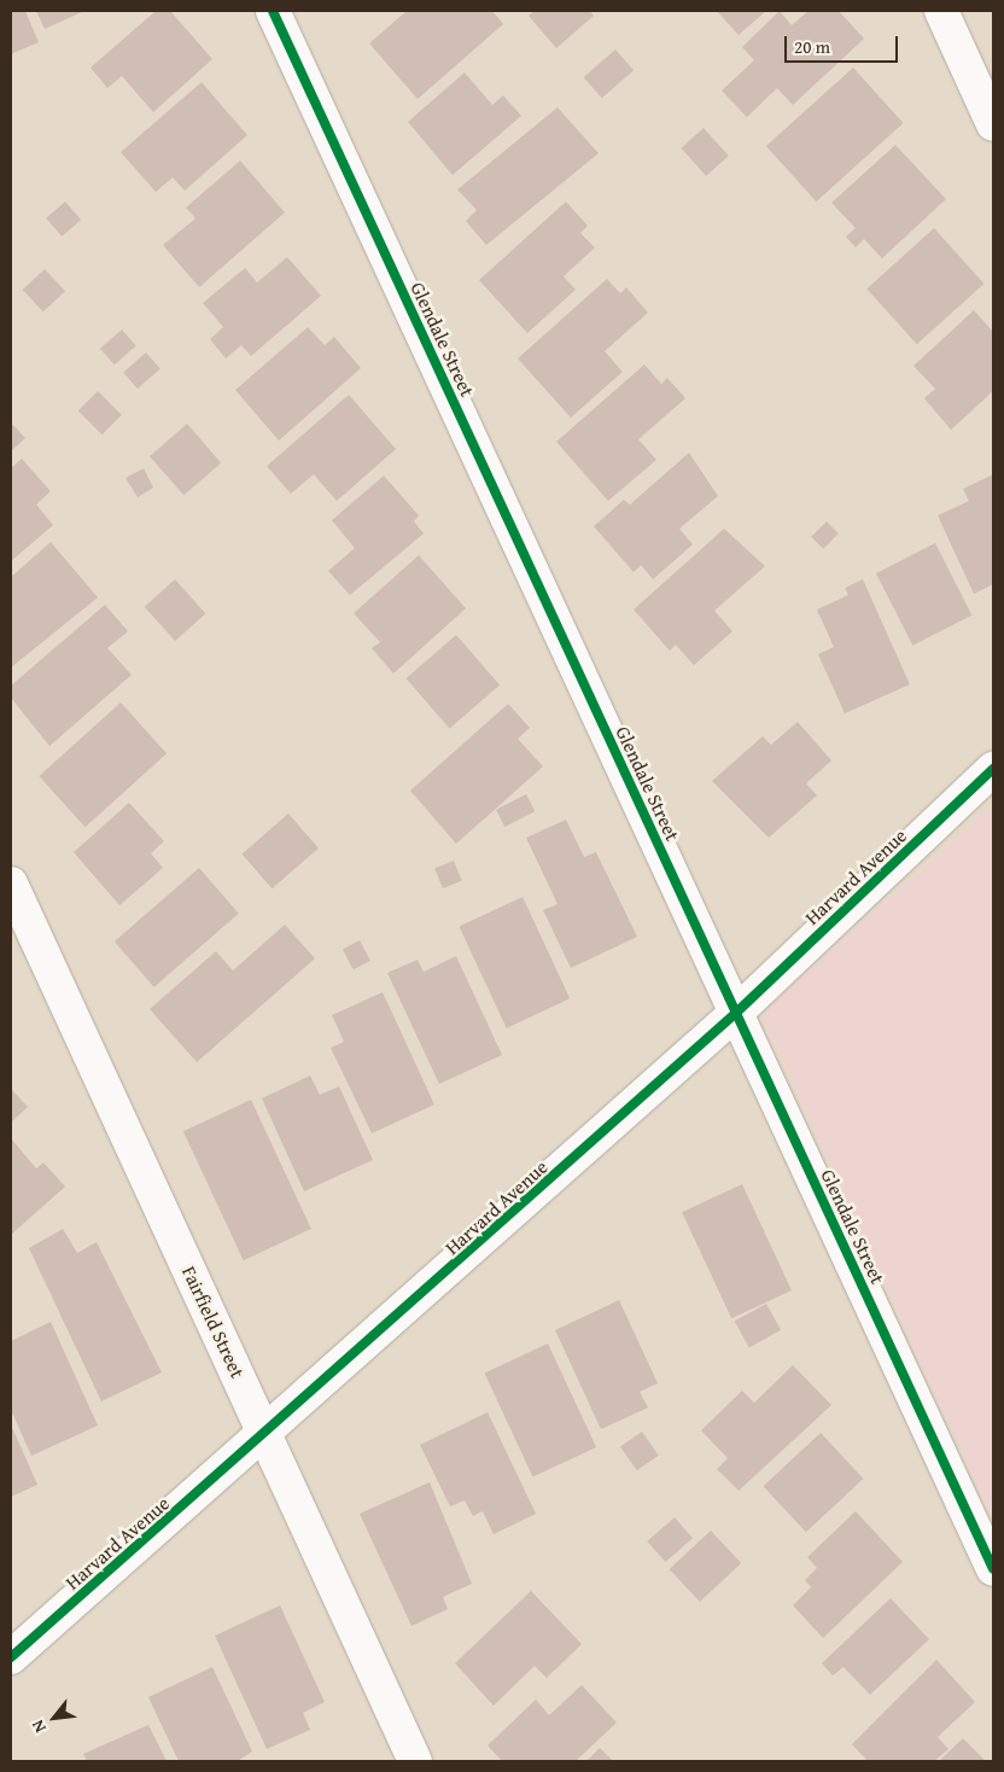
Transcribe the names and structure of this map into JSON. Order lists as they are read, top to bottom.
{
  "streets": {
    "street": ["Glendale Street", "Harvard Avenue", "Fairfield Street"]
  },
  "crossings": [
    ["Glendale Street", "Harvard Avenue"],
    ["Harvard Avenue", "Fairfield Street"]
  ],
  "scale_bar": "20 m",
  "north": "bottom left"
}
